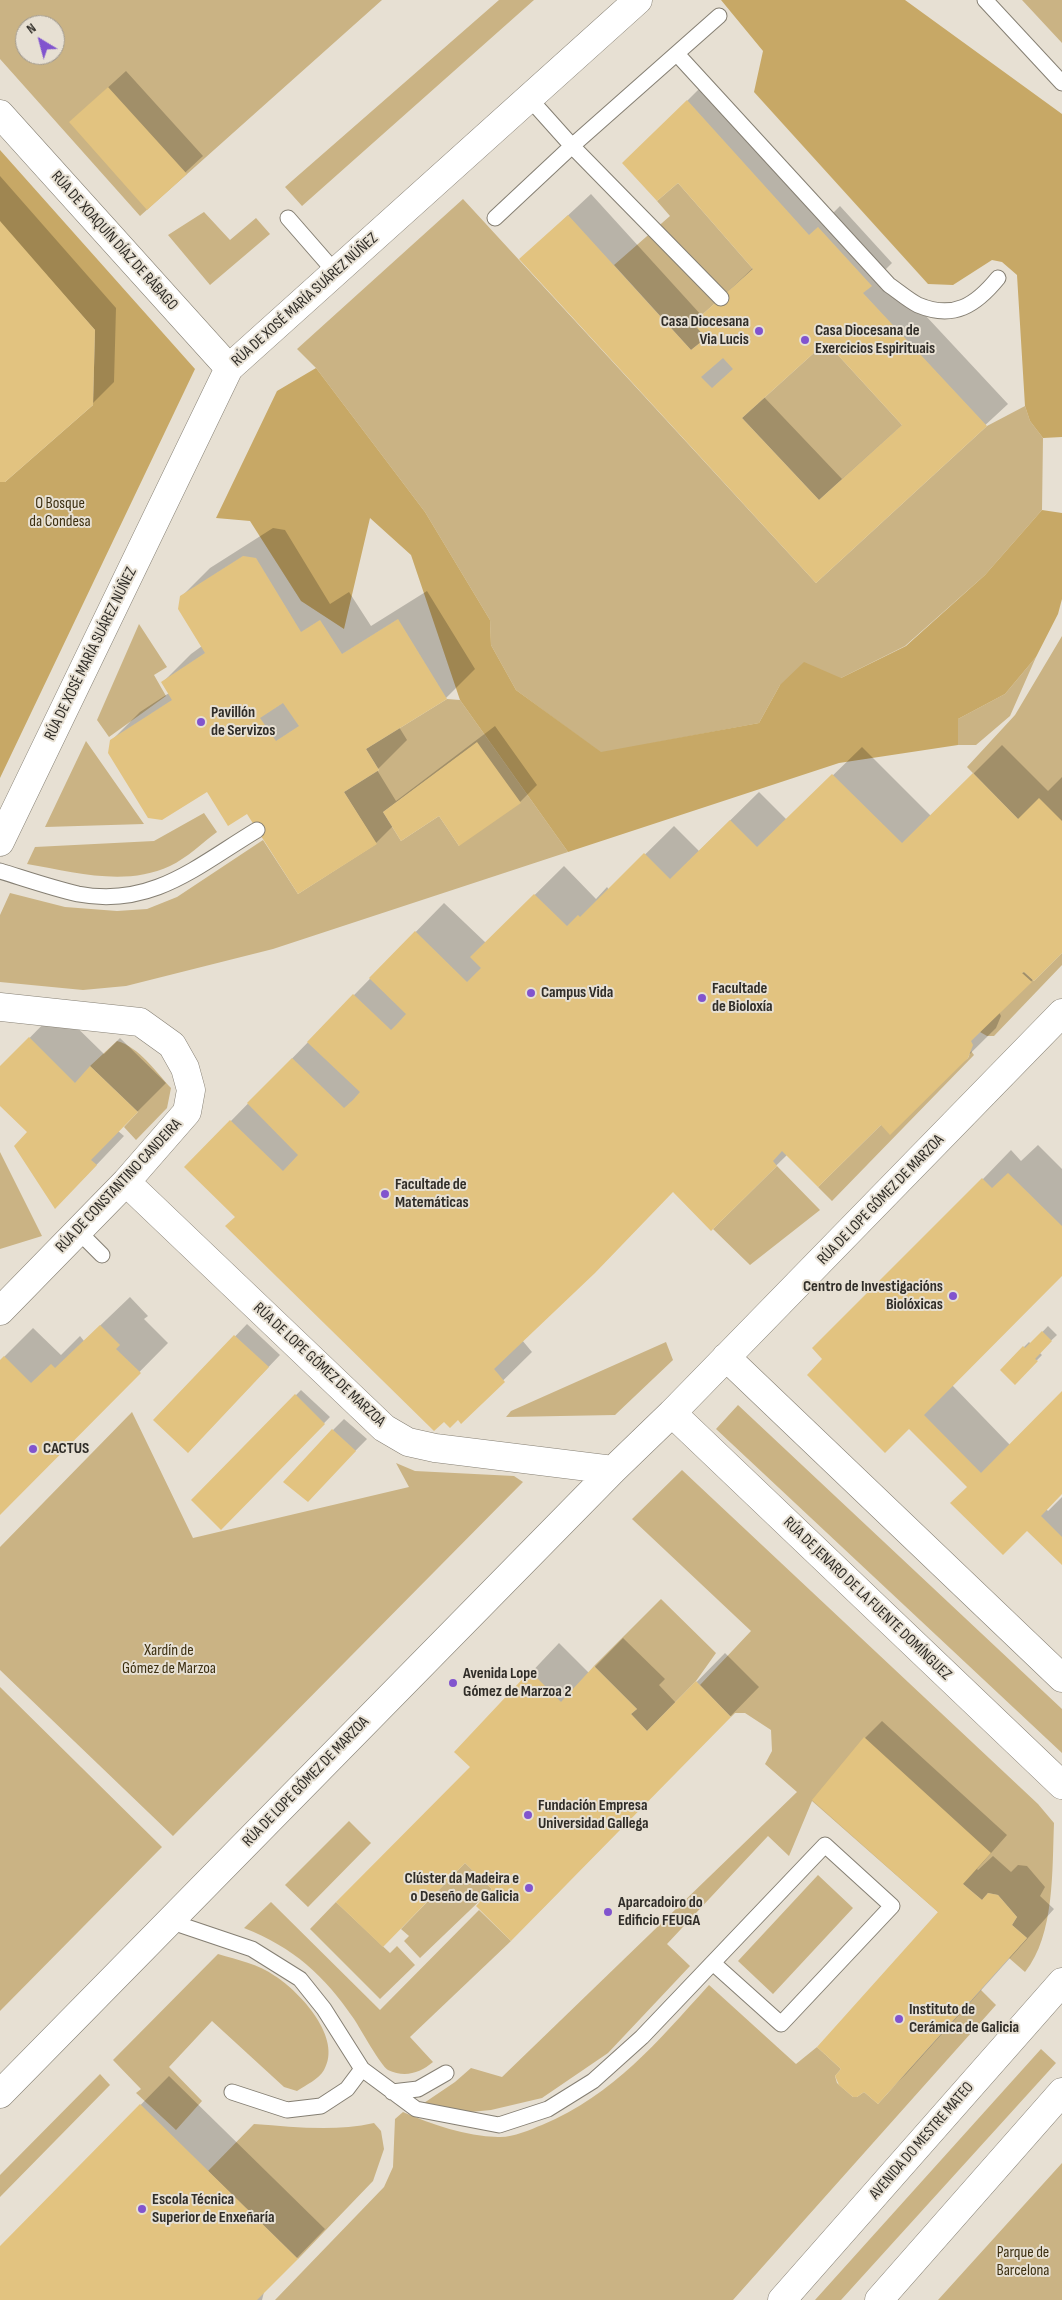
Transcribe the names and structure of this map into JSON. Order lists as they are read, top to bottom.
{
  "streets": {
    "street": [
      "RÚA DE XOAQUÍN DÍAZ DE RÁBAGO",
      "RÚA DE XOSÉ MARÍA SUÁREZ NÚÑEZ",
      "RÚA DE CONSTANTINO CANDEIRA",
      "RÚA DE LOPE GÓMEZ DE MARZOA",
      "RÚA DE JENARO DE LA FUENTE DOMÍNGUEZ",
      "AVENIDA DO MESTRE MATEO"
    ]
  },
  "crossings": [
    ["RÚA DE XOAQUÍN DÍAZ DE RÁBAGO", "RÚA DE XOSÉ MARÍA SUÁREZ NÚÑEZ"],
    ["RÚA DE CONSTANTINO CANDEIRA", "RÚA DE LOPE GÓMEZ DE MARZOA"],
    ["RÚA DE LOPE GÓMEZ DE MARZOA", "RÚA DE JENARO DE LA FUENTE DOMÍNGUEZ"]
  ],
  "parks": ["O Bosque da Condesa", "Xardín de Gómez de Marzoa", "Parque de Barcelona"],
  "places": [
    "Casa Diocesana Via Lucis",
    "Casa Diocesana de Exercicios Espirituais",
    "Pavillón de Servizos",
    "Campus Vida",
    "Facultade de Bioloxía",
    "Facultade de Matemáticas",
    "Centro de Investigacións Biolóxicas",
    "CACTUS",
    "Avenida Lope Gómez de Marzoa 2",
    "Fundación Empresa Universidad Gallega",
    "Clúster da Madeira e o Deseño de Galicia",
    "Aparcadoiro do Edificio FEUGA",
    "Instituto de Cerámica de Galicia",
    "Escola Técnica Superior de Enxeñaría"
  ],
  "north": "top left"
}
